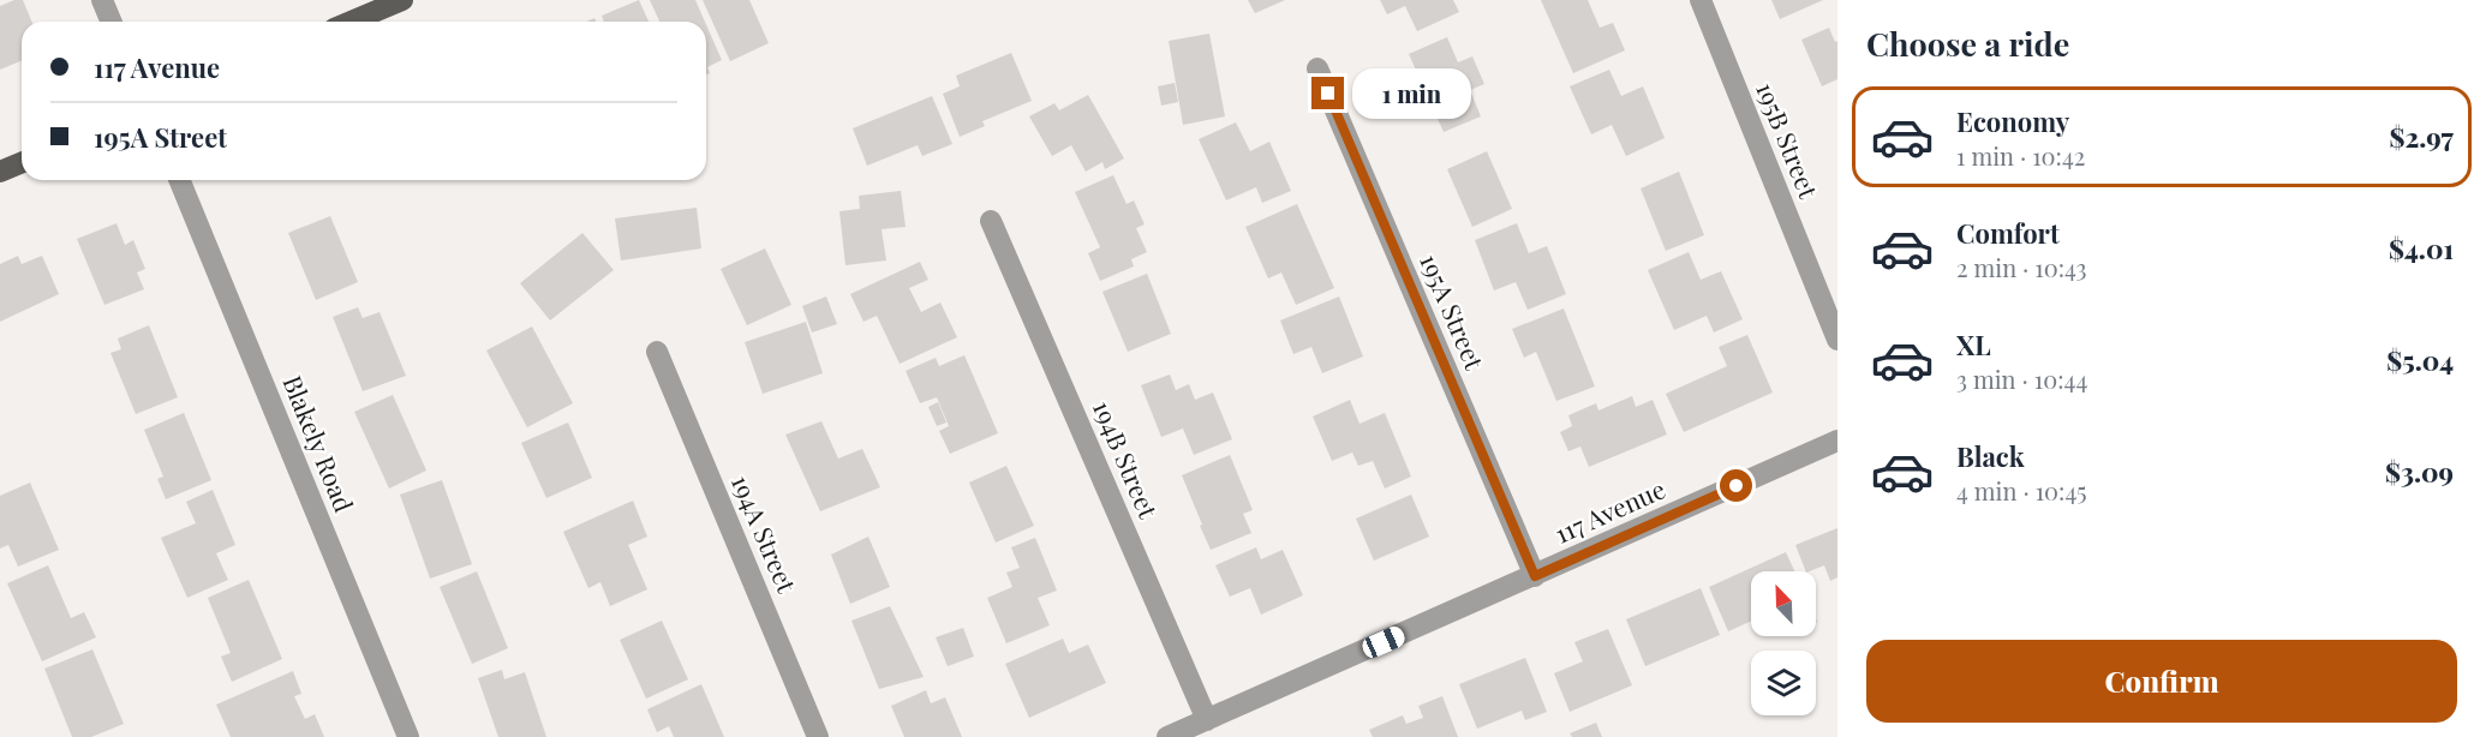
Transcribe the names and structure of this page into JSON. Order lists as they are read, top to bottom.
{
  "streets": {
    "street": [
      "195B Street",
      "195A Street",
      "Blakely Road",
      "194B Street",
      "117 Avenue",
      "194A Street"
    ]
  },
  "crossings": [
    ["195A Street", "117 Avenue"],
    ["194B Street", "117 Avenue"]
  ],
  "north": "top left",
  "page": {
    "heading": "Choose a ride",
    "banner": ["117 Avenue", "195A Street"],
    "bubble": "1 min",
    "list": [
      {
        "name": "Economy",
        "note": "1 min · 10:42",
        "value": "$2.97"
      },
      {
        "name": "Comfort",
        "note": "2 min · 10:43",
        "value": "$4.01"
      },
      {
        "name": "XL",
        "note": "3 min · 10:44",
        "value": "$5.04"
      },
      {
        "name": "Black",
        "note": "4 min · 10:45",
        "value": "$3.09"
      }
    ],
    "buttons": "Confirm"
  }
}
